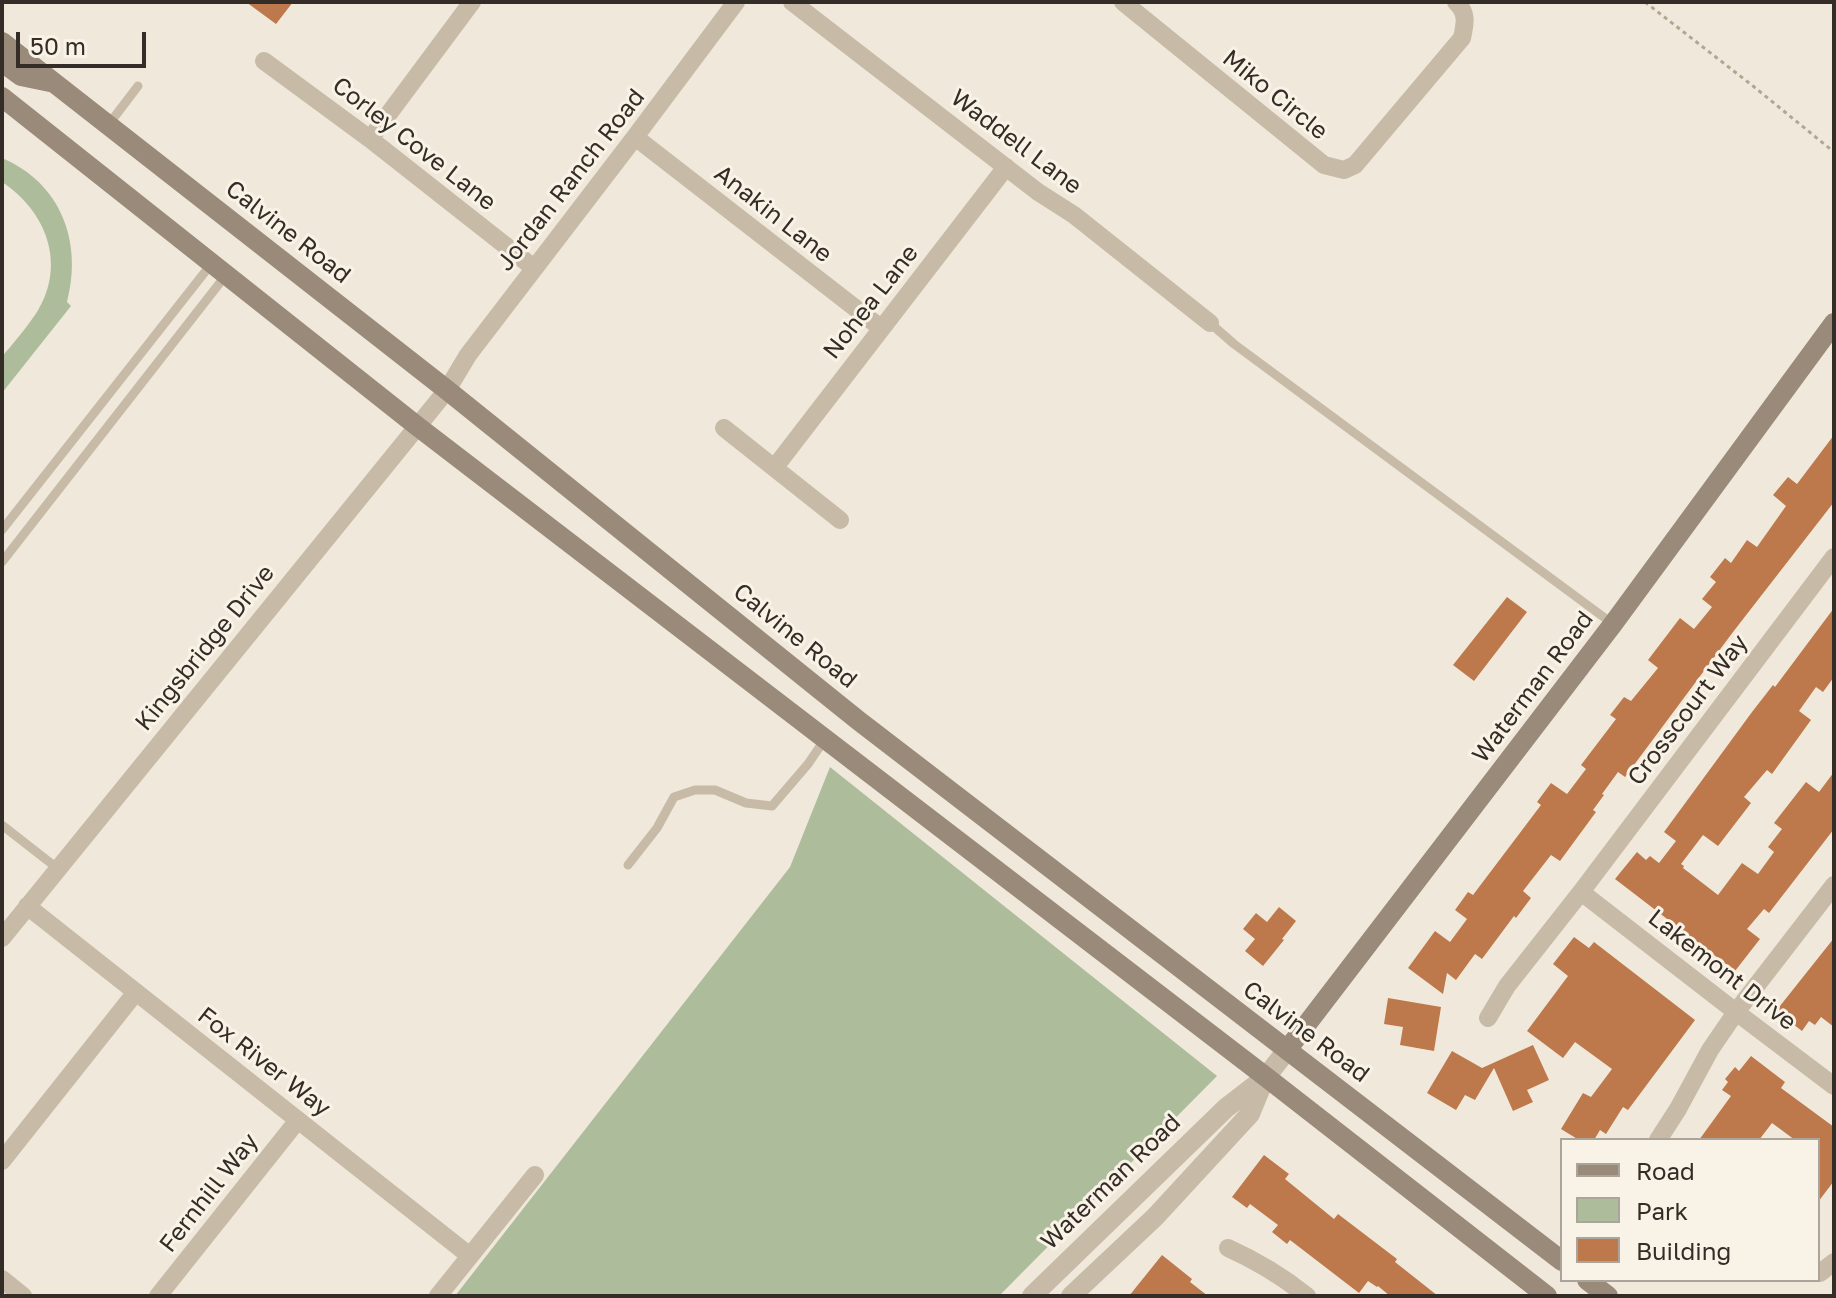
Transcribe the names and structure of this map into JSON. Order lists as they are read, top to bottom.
{
  "streets": {
    "main road": ["Calvine Road", "Waterman Road"],
    "street": [
      "Miko Circle",
      "Waddell Lane",
      "Corley Cove Lane",
      "Jordan Ranch Road",
      "Anakin Lane",
      "Nohea Lane",
      "Kingsbridge Drive",
      "Crosscourt Way",
      "Lakemont Drive",
      "Fox River Way",
      "Fernhill Way"
    ]
  },
  "crossings": [
    ["Waddell Lane", "Nohea Lane"],
    ["Corley Cove Lane", "Jordan Ranch Road"],
    ["Jordan Ranch Road", "Anakin Lane"],
    ["Jordan Ranch Road", "Calvine Road"],
    ["Jordan Ranch Road", "Kingsbridge Drive"],
    ["Anakin Lane", "Nohea Lane"],
    ["Calvine Road", "Kingsbridge Drive"],
    ["Calvine Road", "Waterman Road"],
    ["Kingsbridge Drive", "Fox River Way"],
    ["Crosscourt Way", "Lakemont Drive"],
    ["Fox River Way", "Fernhill Way"]
  ],
  "legend": ["Road", "Park", "Building"],
  "scale_bar": "50 m"
}
